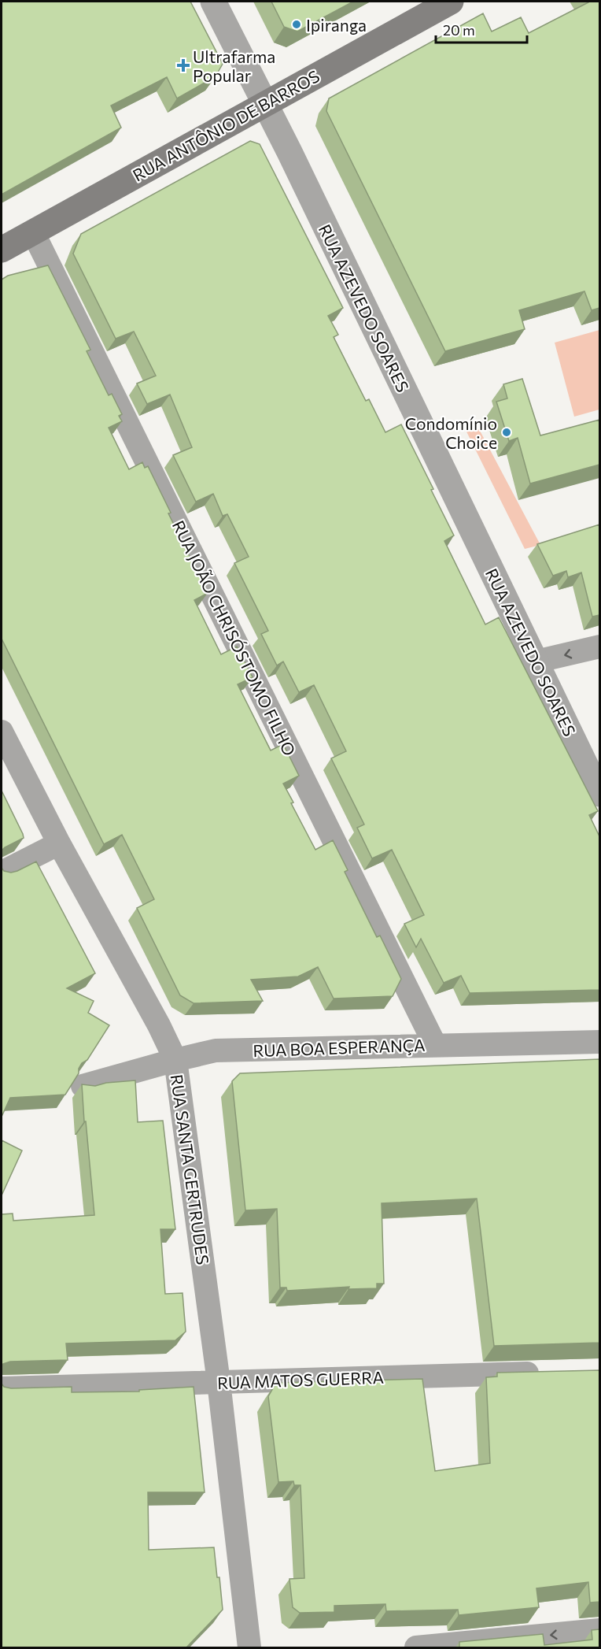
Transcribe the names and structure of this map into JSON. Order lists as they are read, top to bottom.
{
  "streets": {
    "main road": ["RUA ANTÔNIO DE BARROS"],
    "street": [
      "RUA AZEVEDO SOARES",
      "RUA JOÃO CHRISÓSTOMO FILHO",
      "RUA BOA ESPERANÇA",
      "RUA SANTA GERTRUDES",
      "RUA MATOS GUERRA"
    ]
  },
  "crossings": [
    ["RUA ANTÔNIO DE BARROS", "RUA AZEVEDO SOARES"],
    ["RUA ANTÔNIO DE BARROS", "RUA JOÃO CHRISÓSTOMO FILHO"],
    ["RUA JOÃO CHRISÓSTOMO FILHO", "RUA BOA ESPERANÇA"],
    ["RUA BOA ESPERANÇA", "RUA SANTA GERTRUDES"],
    ["RUA SANTA GERTRUDES", "RUA MATOS GUERRA"]
  ],
  "places": {
    "other": ["Ipiranga", "Condomínio Choice"],
    "health": ["Ultrafarma Popular"]
  },
  "scale_bar": "20 m"
}
